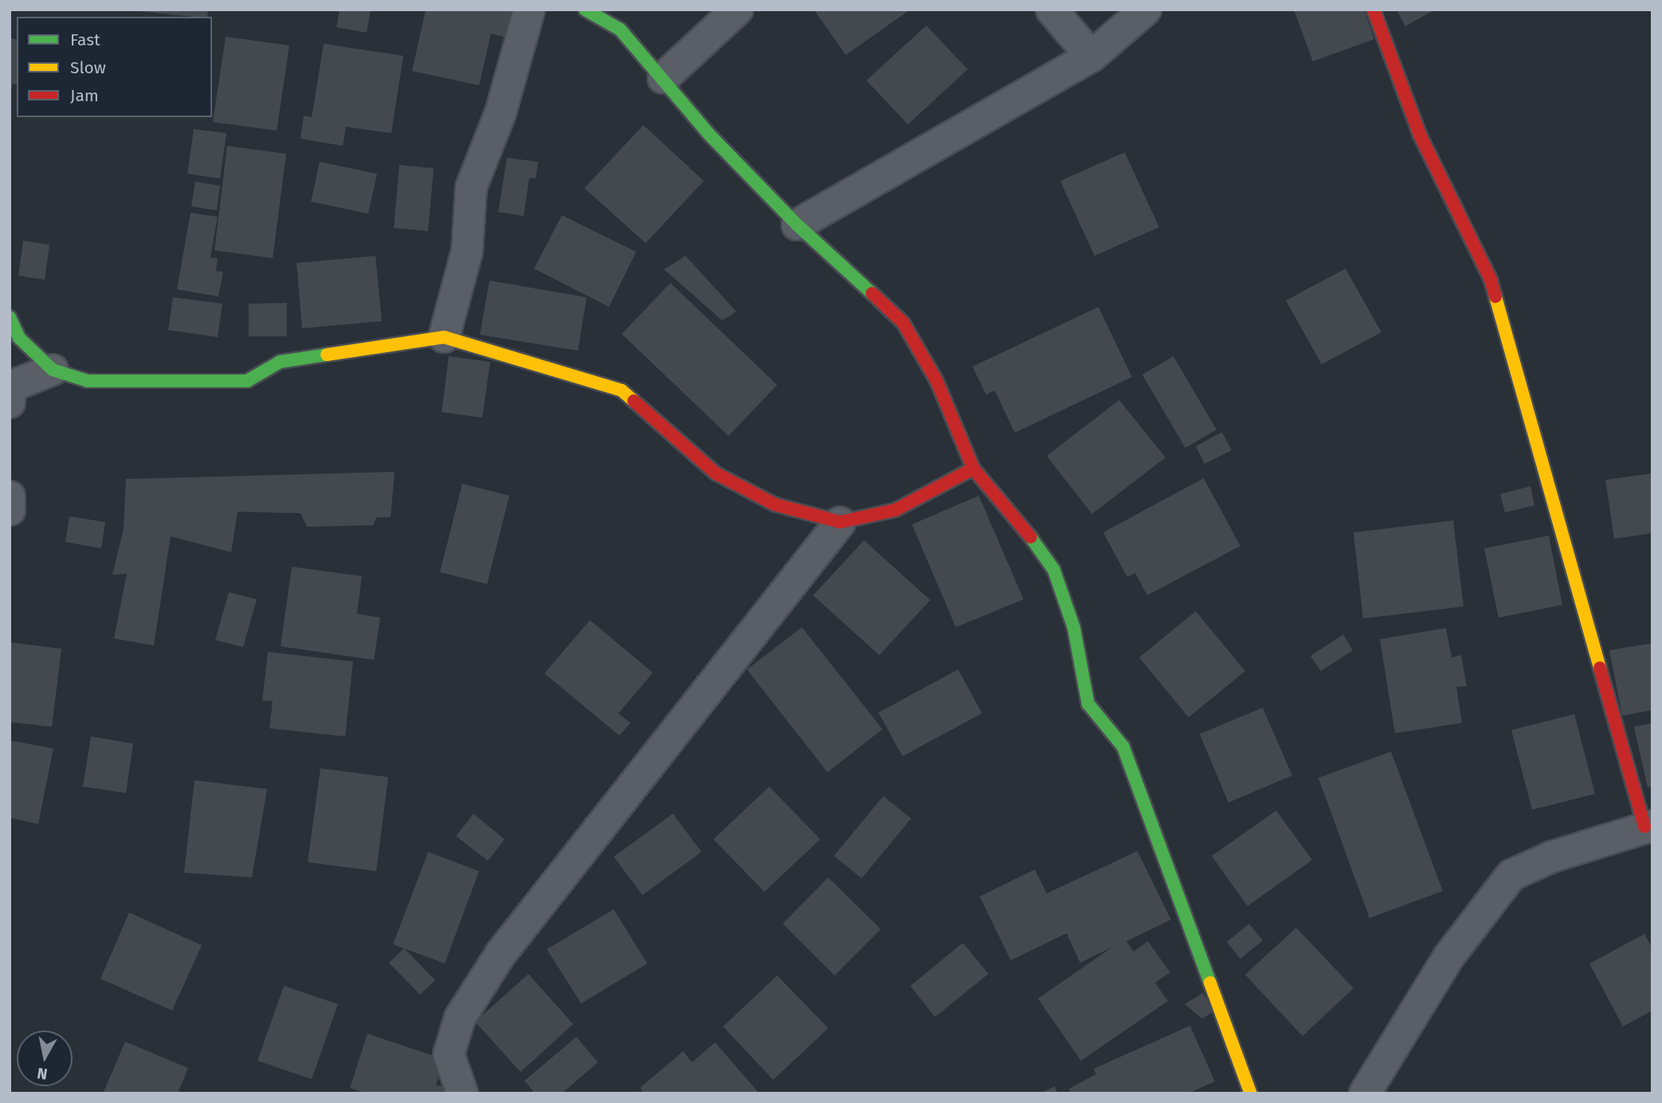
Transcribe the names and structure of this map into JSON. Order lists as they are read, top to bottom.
{
  "legend": ["Fast", "Slow", "Jam"],
  "north": "bottom"
}
